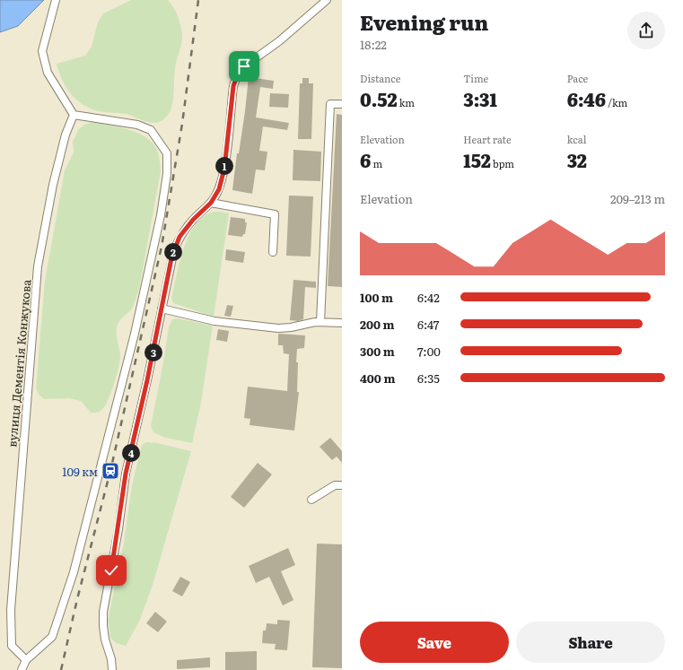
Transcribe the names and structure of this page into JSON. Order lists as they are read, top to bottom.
{
  "streets": {
    "street": ["вулиця Дементія Конжукова"]
  },
  "places": {
    "station": ["109 км"]
  },
  "page": {
    "heading": ["Evening run", "18:22"],
    "stats": [
      ["Distance", "0.52 km"],
      ["Time", "3:31"],
      ["Pace", "6:46 /km"],
      ["Elevation", "6 m"],
      ["Heart rate", "152 bpm"],
      ["kcal", "32"]
    ],
    "pins": [
      "1",
      "2",
      "3",
      "4"
    ],
    "chart": ["Elevation", "209–213 m"],
    "list": [
      {
        "name": "100 m",
        "note": "6:42"
      },
      {
        "name": "200 m",
        "note": "6:47"
      },
      {
        "name": "300 m",
        "note": "7:00"
      },
      {
        "name": "400 m",
        "note": "6:35"
      }
    ],
    "buttons": ["Save", "Share"]
  }
}
